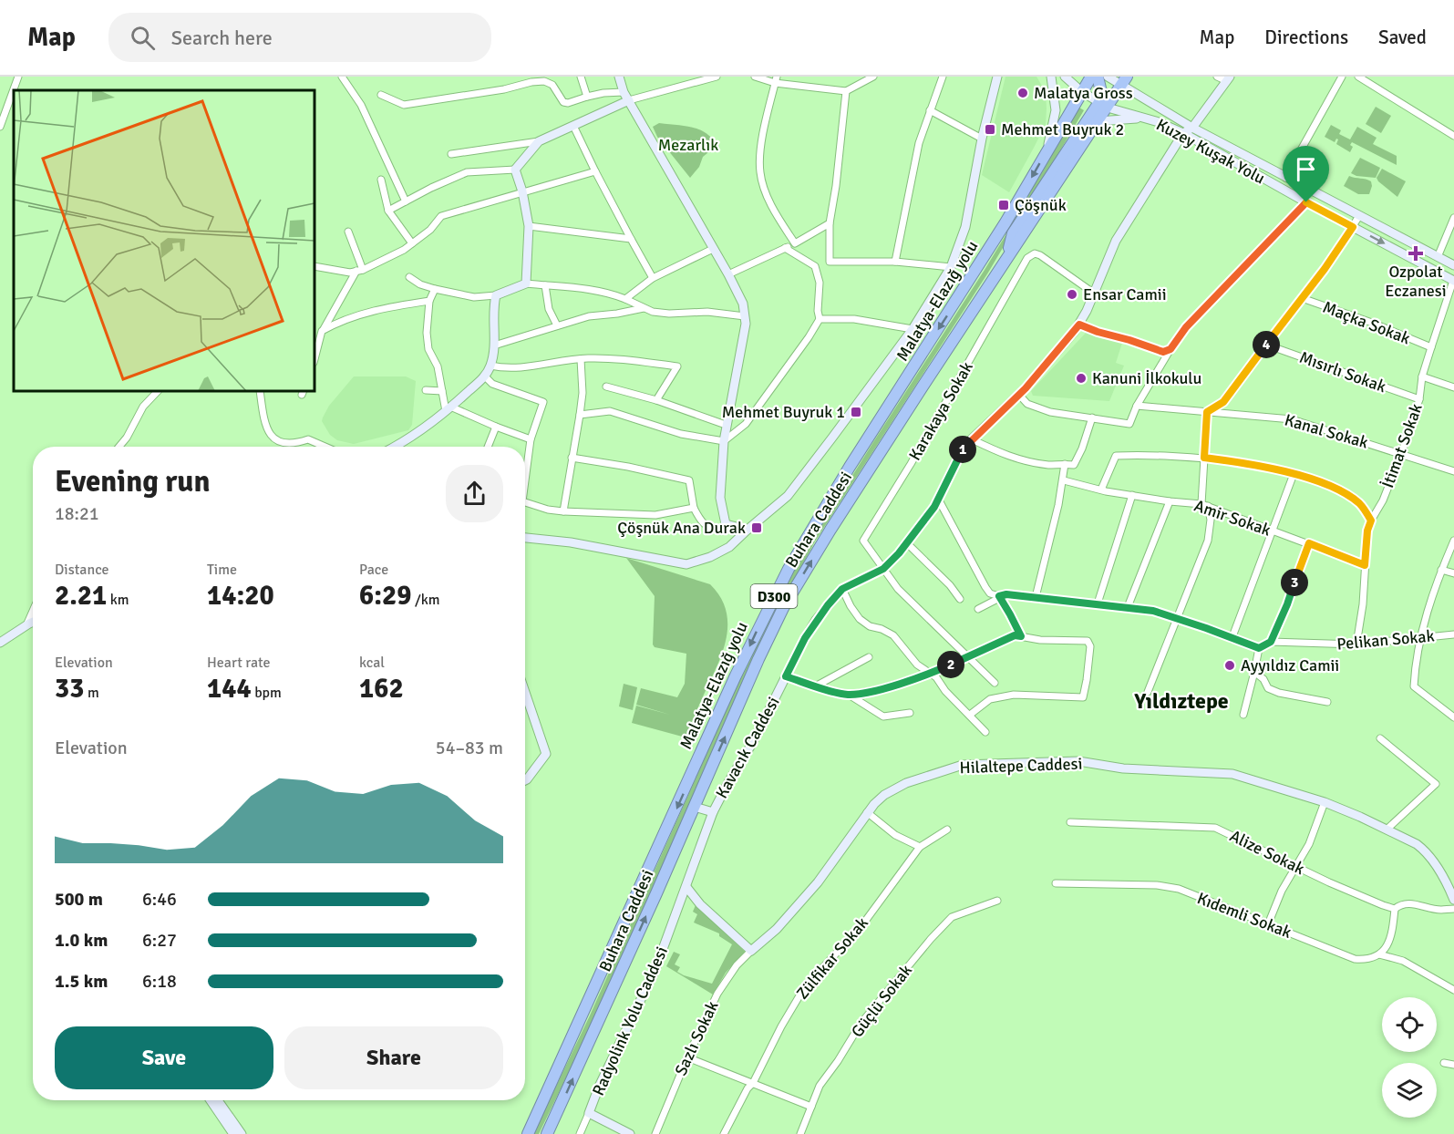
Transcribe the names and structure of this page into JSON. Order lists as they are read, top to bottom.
{
  "streets": {
    "highway": ["Malatya-Elazığ yolu", "Buhara Caddesi", "D300"],
    "street": [
      "Kuzey Kuşak Yolu",
      "Maçka Sokak",
      "Mısırlı Sokak",
      "Karakaya Sokak",
      "Kanal Sokak",
      "İtimat Sokak",
      "Amir Sokak",
      "Pelikan Sokak",
      "Kavacık Caddesi",
      "Hilaltepe Caddesi",
      "Alize Sokak",
      "Kıdemli Sokak",
      "Zülfikar Sokak",
      "Güçlü Sokak",
      "Radyolink Yolu Caddesi",
      "Sazlı Sokak"
    ]
  },
  "crossings": [
    ["Kuzey Kuşak Yolu", "İtimat Sokak"],
    ["Kuzey Kuşak Yolu", "Buhara Caddesi"],
    ["Kuzey Kuşak Yolu", "Kavacık Caddesi"],
    ["Maçka Sokak", "İtimat Sokak"],
    ["Mısırlı Sokak", "İtimat Sokak"],
    ["Karakaya Sokak", "Kavacık Caddesi"],
    ["Kanal Sokak", "İtimat Sokak"],
    ["İtimat Sokak", "Amir Sokak"],
    ["İtimat Sokak", "Pelikan Sokak"],
    ["Kavacık Caddesi", "Radyolink Yolu Caddesi"],
    ["Hilaltepe Caddesi", "Sazlı Sokak"]
  ],
  "one_way": ["Malatya-Elazığ yolu", "Buhara Caddesi"],
  "districts": ["Yıldıztepe"],
  "parks": ["Mezarlık"],
  "places": {
    "other": [
      "Malatya Gross",
      "Ensar Camii",
      "Kanuni İlkokulu",
      "Ayyıldız Camii"
    ],
    "transit": [
      "Mehmet Buyruk 2",
      "Çöşnük",
      "Mehmet Buyruk 1",
      "Çöşnük Ana Durak"
    ],
    "health": ["Ozpolat Eczanesi"]
  },
  "page": {
    "header": "Map",
    "search": "Search here",
    "nav": ["Map", "Directions", "Saved"],
    "pins": [
      "4",
      "1",
      "3",
      "2"
    ],
    "heading": ["Evening run", "18:21"],
    "stats": [
      ["Distance", "2.21 km"],
      ["Time", "14:20"],
      ["Pace", "6:29 /km"],
      ["Elevation", "33 m"],
      ["Heart rate", "144 bpm"],
      ["kcal", "162"]
    ],
    "chart": ["Elevation", "54–83 m"],
    "list": [
      {
        "name": "500 m",
        "note": "6:46"
      },
      {
        "name": "1.0 km",
        "note": "6:27"
      },
      {
        "name": "1.5 km",
        "note": "6:18"
      }
    ],
    "buttons": ["Save", "Share"]
  }
}
